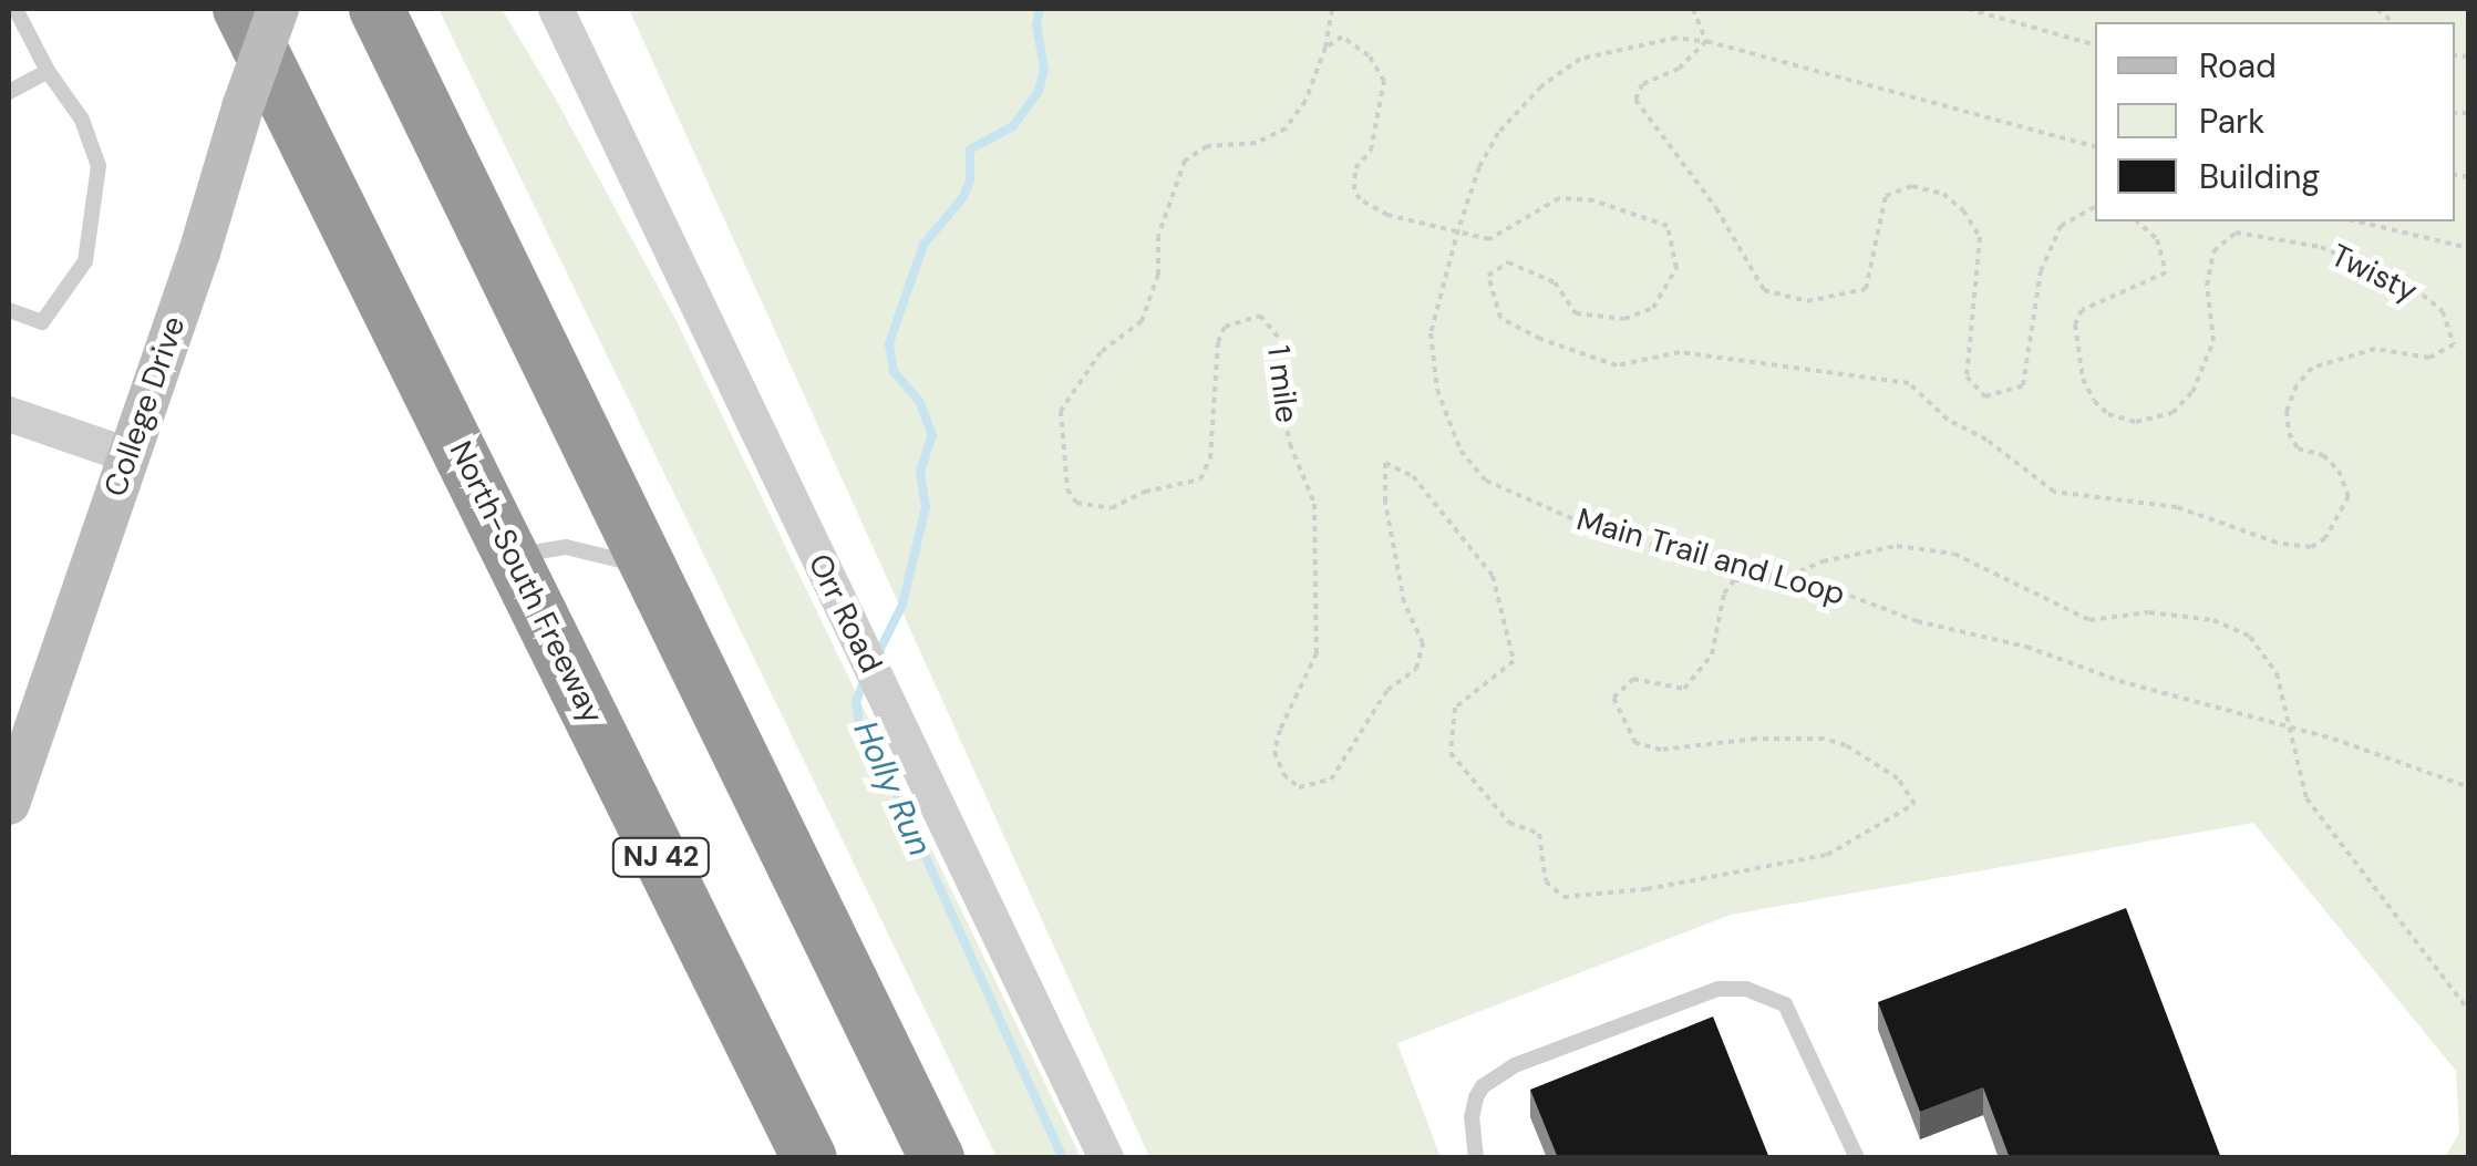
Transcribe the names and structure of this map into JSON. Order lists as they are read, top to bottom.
{
  "streets": {
    "highway": ["North-South Freeway", "NJ 42"],
    "main road": ["College Drive"],
    "street": ["Orr Road"],
    "path": ["Twisty", "1 mile", "Main Trail and Loop"]
  },
  "crossings": [
    ["Twisty", "Main Trail and Loop"],
    ["1 mile", "Main Trail and Loop"]
  ],
  "water": ["Holly Run"],
  "legend": ["Road", "Park", "Building"]
}
